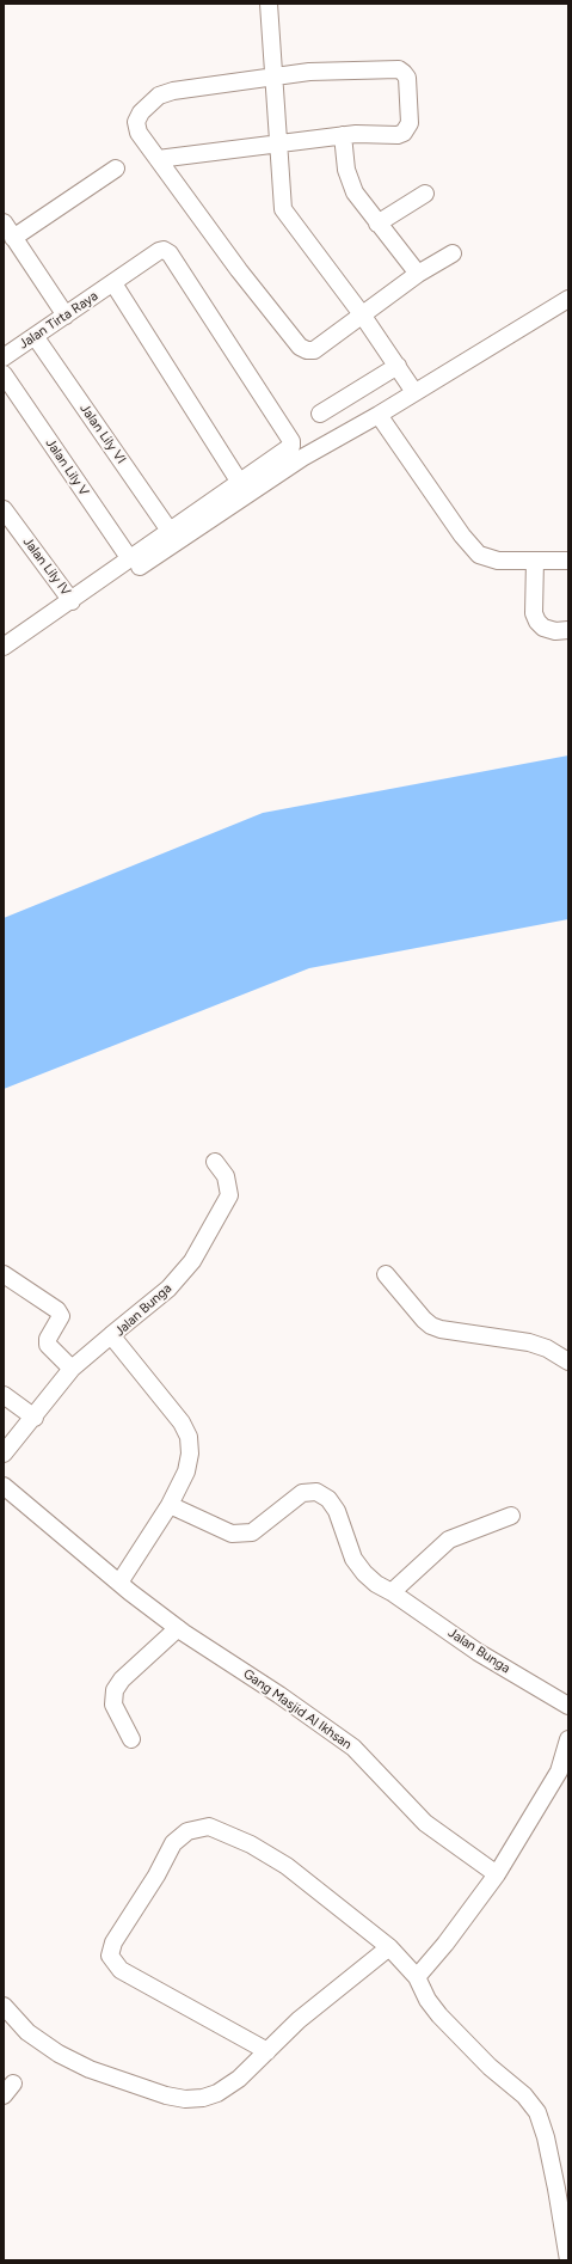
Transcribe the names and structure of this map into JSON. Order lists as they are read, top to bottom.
{
  "streets": {
    "street": [
      "Jalan Tirta Raya",
      "Jalan Lily VI",
      "Jalan Lily V",
      "Jalan Lily IV",
      "Jalan Bunga",
      "Gang Masjid Al Ikhsan"
    ]
  },
  "crossings": [
    ["Jalan Tirta Raya", "Jalan Lily VI"],
    ["Jalan Bunga", "Gang Masjid Al Ikhsan"]
  ]
}
